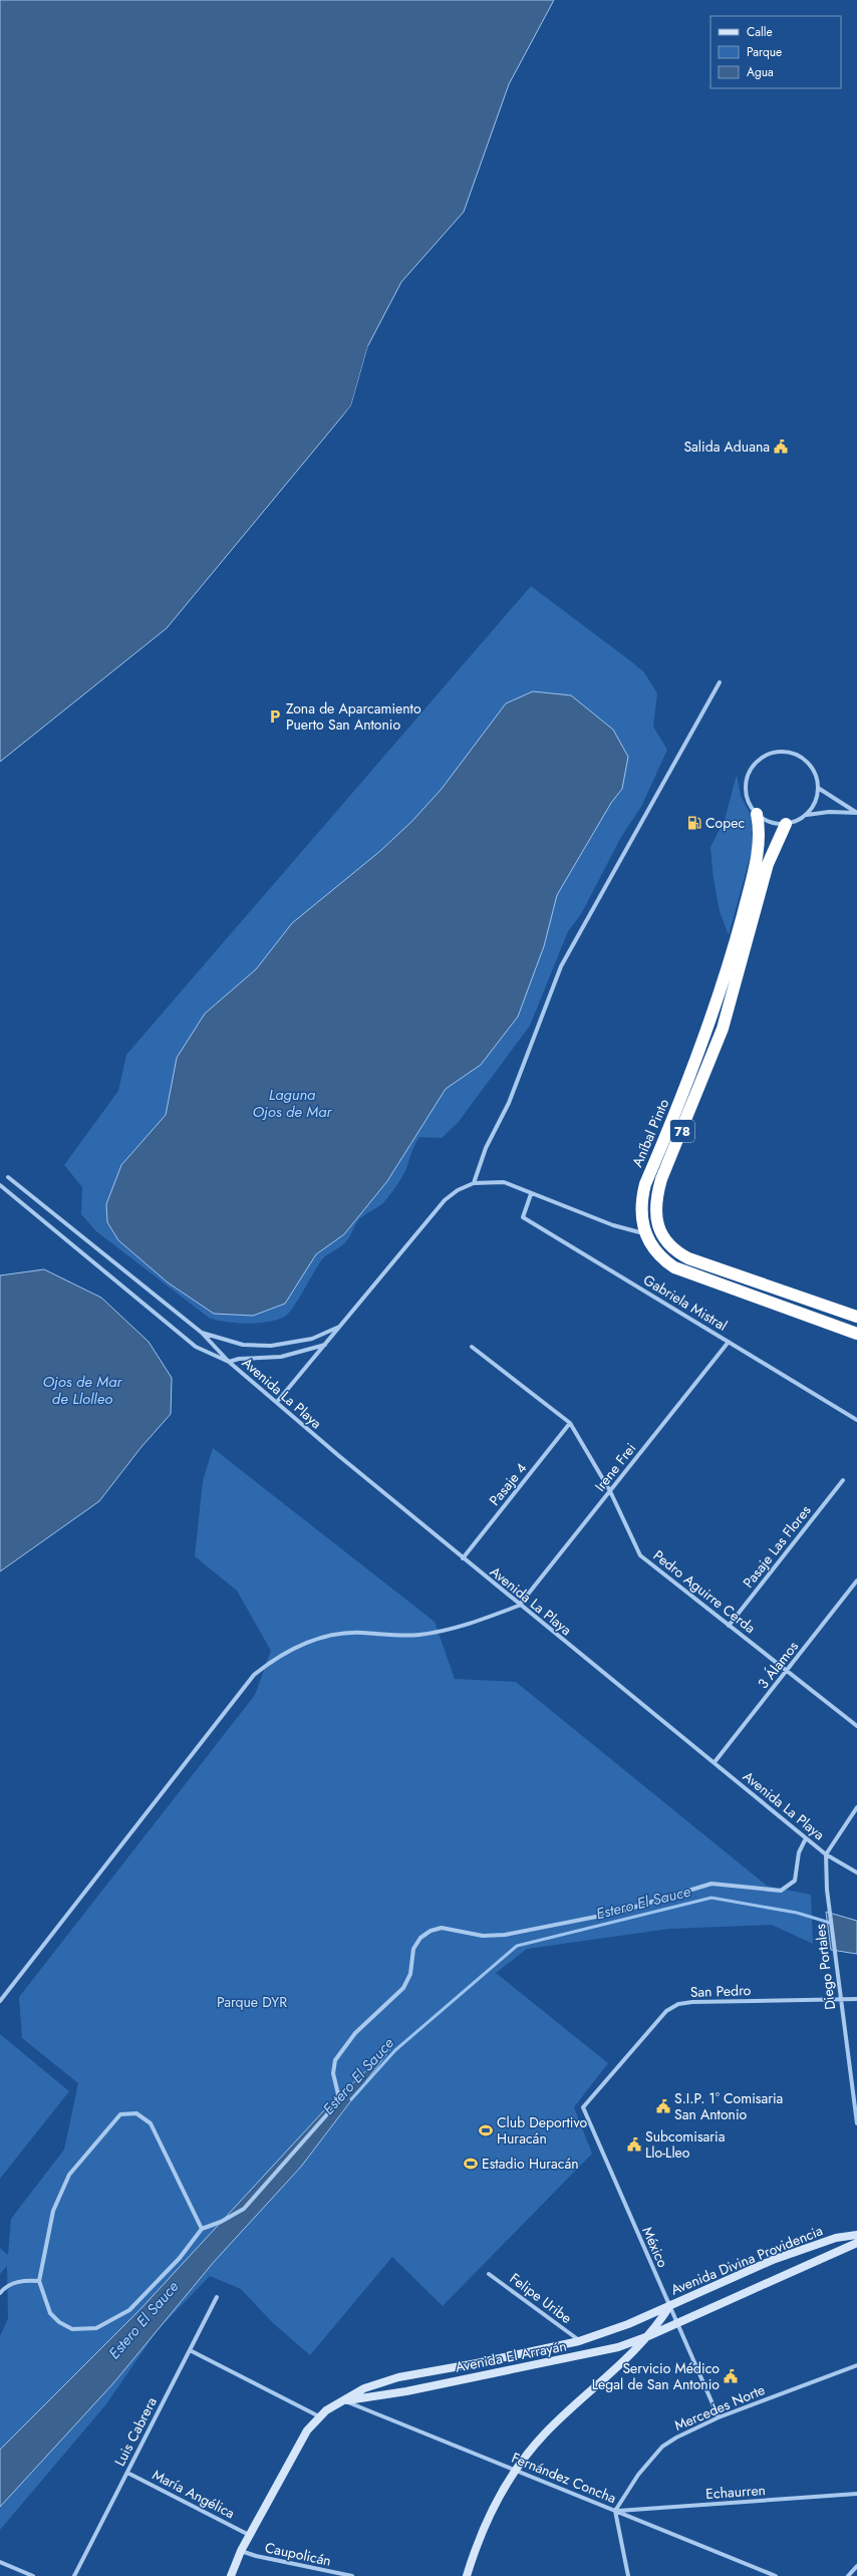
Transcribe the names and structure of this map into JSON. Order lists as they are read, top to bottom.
{
  "streets": {
    "highway": ["78", "Aníbal Pinto"],
    "street": [
      "Gabriela Mistral",
      "Avenida La Playa",
      "Irene Frei",
      "Pasaje 4",
      "Pasaje Las Flores",
      "Pedro Aguirre Cerda",
      "3 Álamos",
      "Diego Portales",
      "San Pedro",
      "México",
      "Avenida Divina Providencia",
      "Felipe Uribe",
      "Avenida El Arrayán",
      "Mercedes Norte",
      "Luis Cabrera",
      "Fernández Concha",
      "Echaurren",
      "María Angélica",
      "Caupolicán"
    ]
  },
  "crossings": [
    ["Gabriela Mistral", "Irene Frei"],
    ["Avenida La Playa", "Irene Frei"],
    ["Avenida La Playa", "Pasaje 4"],
    ["Avenida La Playa", "3 Álamos"],
    ["Avenida La Playa", "Diego Portales"],
    ["Irene Frei", "Pedro Aguirre Cerda"],
    ["Pasaje 4", "Pedro Aguirre Cerda"],
    ["Pasaje Las Flores", "Pedro Aguirre Cerda"],
    ["Pedro Aguirre Cerda", "3 Álamos"],
    ["Diego Portales", "San Pedro"],
    ["San Pedro", "México"],
    ["México", "Avenida Divina Providencia"],
    ["México", "Avenida El Arrayán"],
    ["México", "Mercedes Norte"],
    ["Avenida Divina Providencia", "Avenida El Arrayán"],
    ["Felipe Uribe", "Avenida El Arrayán"],
    ["Avenida El Arrayán", "Fernández Concha"],
    ["Avenida El Arrayán", "María Angélica"],
    ["Avenida El Arrayán", "Caupolicán"],
    ["Mercedes Norte", "Fernández Concha"],
    ["Mercedes Norte", "Echaurren"],
    ["Luis Cabrera", "María Angélica"],
    ["Fernández Concha", "Echaurren"]
  ],
  "water": ["Laguna Ojos de Mar", "Ojos de Mar de Llolleo", "Estero El Sauce"],
  "parks": ["Parque DYR"],
  "places": {
    "public building": [
      "Salida Aduana",
      "S.I.P. 1° Comisaria San Antonio",
      "Subcomisaria Llo-Lleo",
      "Servicio Médico Legal de San Antonio"
    ],
    "parking": ["Zona de Aparcamiento Puerto San Antonio"],
    "fuel station": ["Copec"],
    "sports": ["Club Deportivo Huracán", "Estadio Huracán"]
  },
  "legend": ["Calle", "Parque", "Agua"]
}
